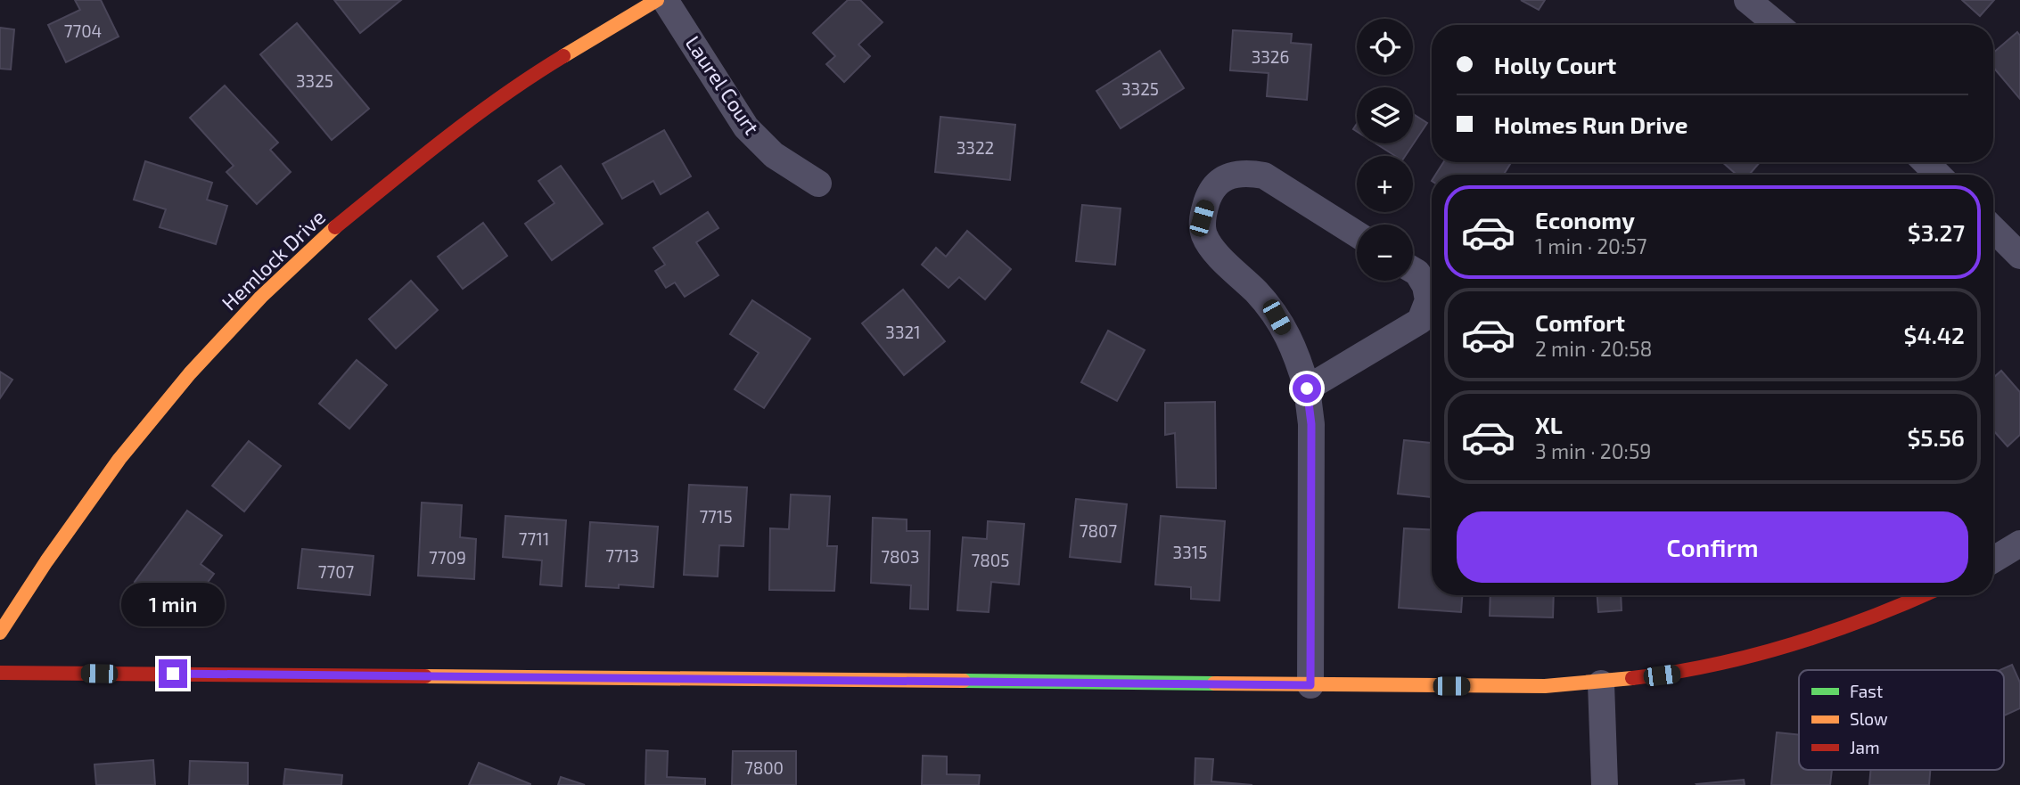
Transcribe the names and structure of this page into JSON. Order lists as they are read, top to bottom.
{
  "streets": {
    "street": ["Laurel Court", "Hemlock Drive"]
  },
  "house_numbers": [
    "7704",
    "3326",
    "3325",
    "3325",
    "3322",
    "3321",
    "7715",
    "7807",
    "7711",
    "3315",
    "7713",
    "7803",
    "7709",
    "7805",
    "7707",
    "7800"
  ],
  "legend": ["Fast", "Slow", "Jam"],
  "page": {
    "map_buttons": ["+", "−"],
    "banner": ["Holly Court", "Holmes Run Drive"],
    "list": [
      {
        "name": "Economy",
        "note": "1 min · 20:57",
        "value": "$3.27"
      },
      {
        "name": "Comfort",
        "note": "2 min · 20:58",
        "value": "$4.42"
      },
      {
        "name": "XL",
        "note": "3 min · 20:59",
        "value": "$5.56"
      }
    ],
    "buttons": "Confirm",
    "bubble": "1 min"
  }
}
